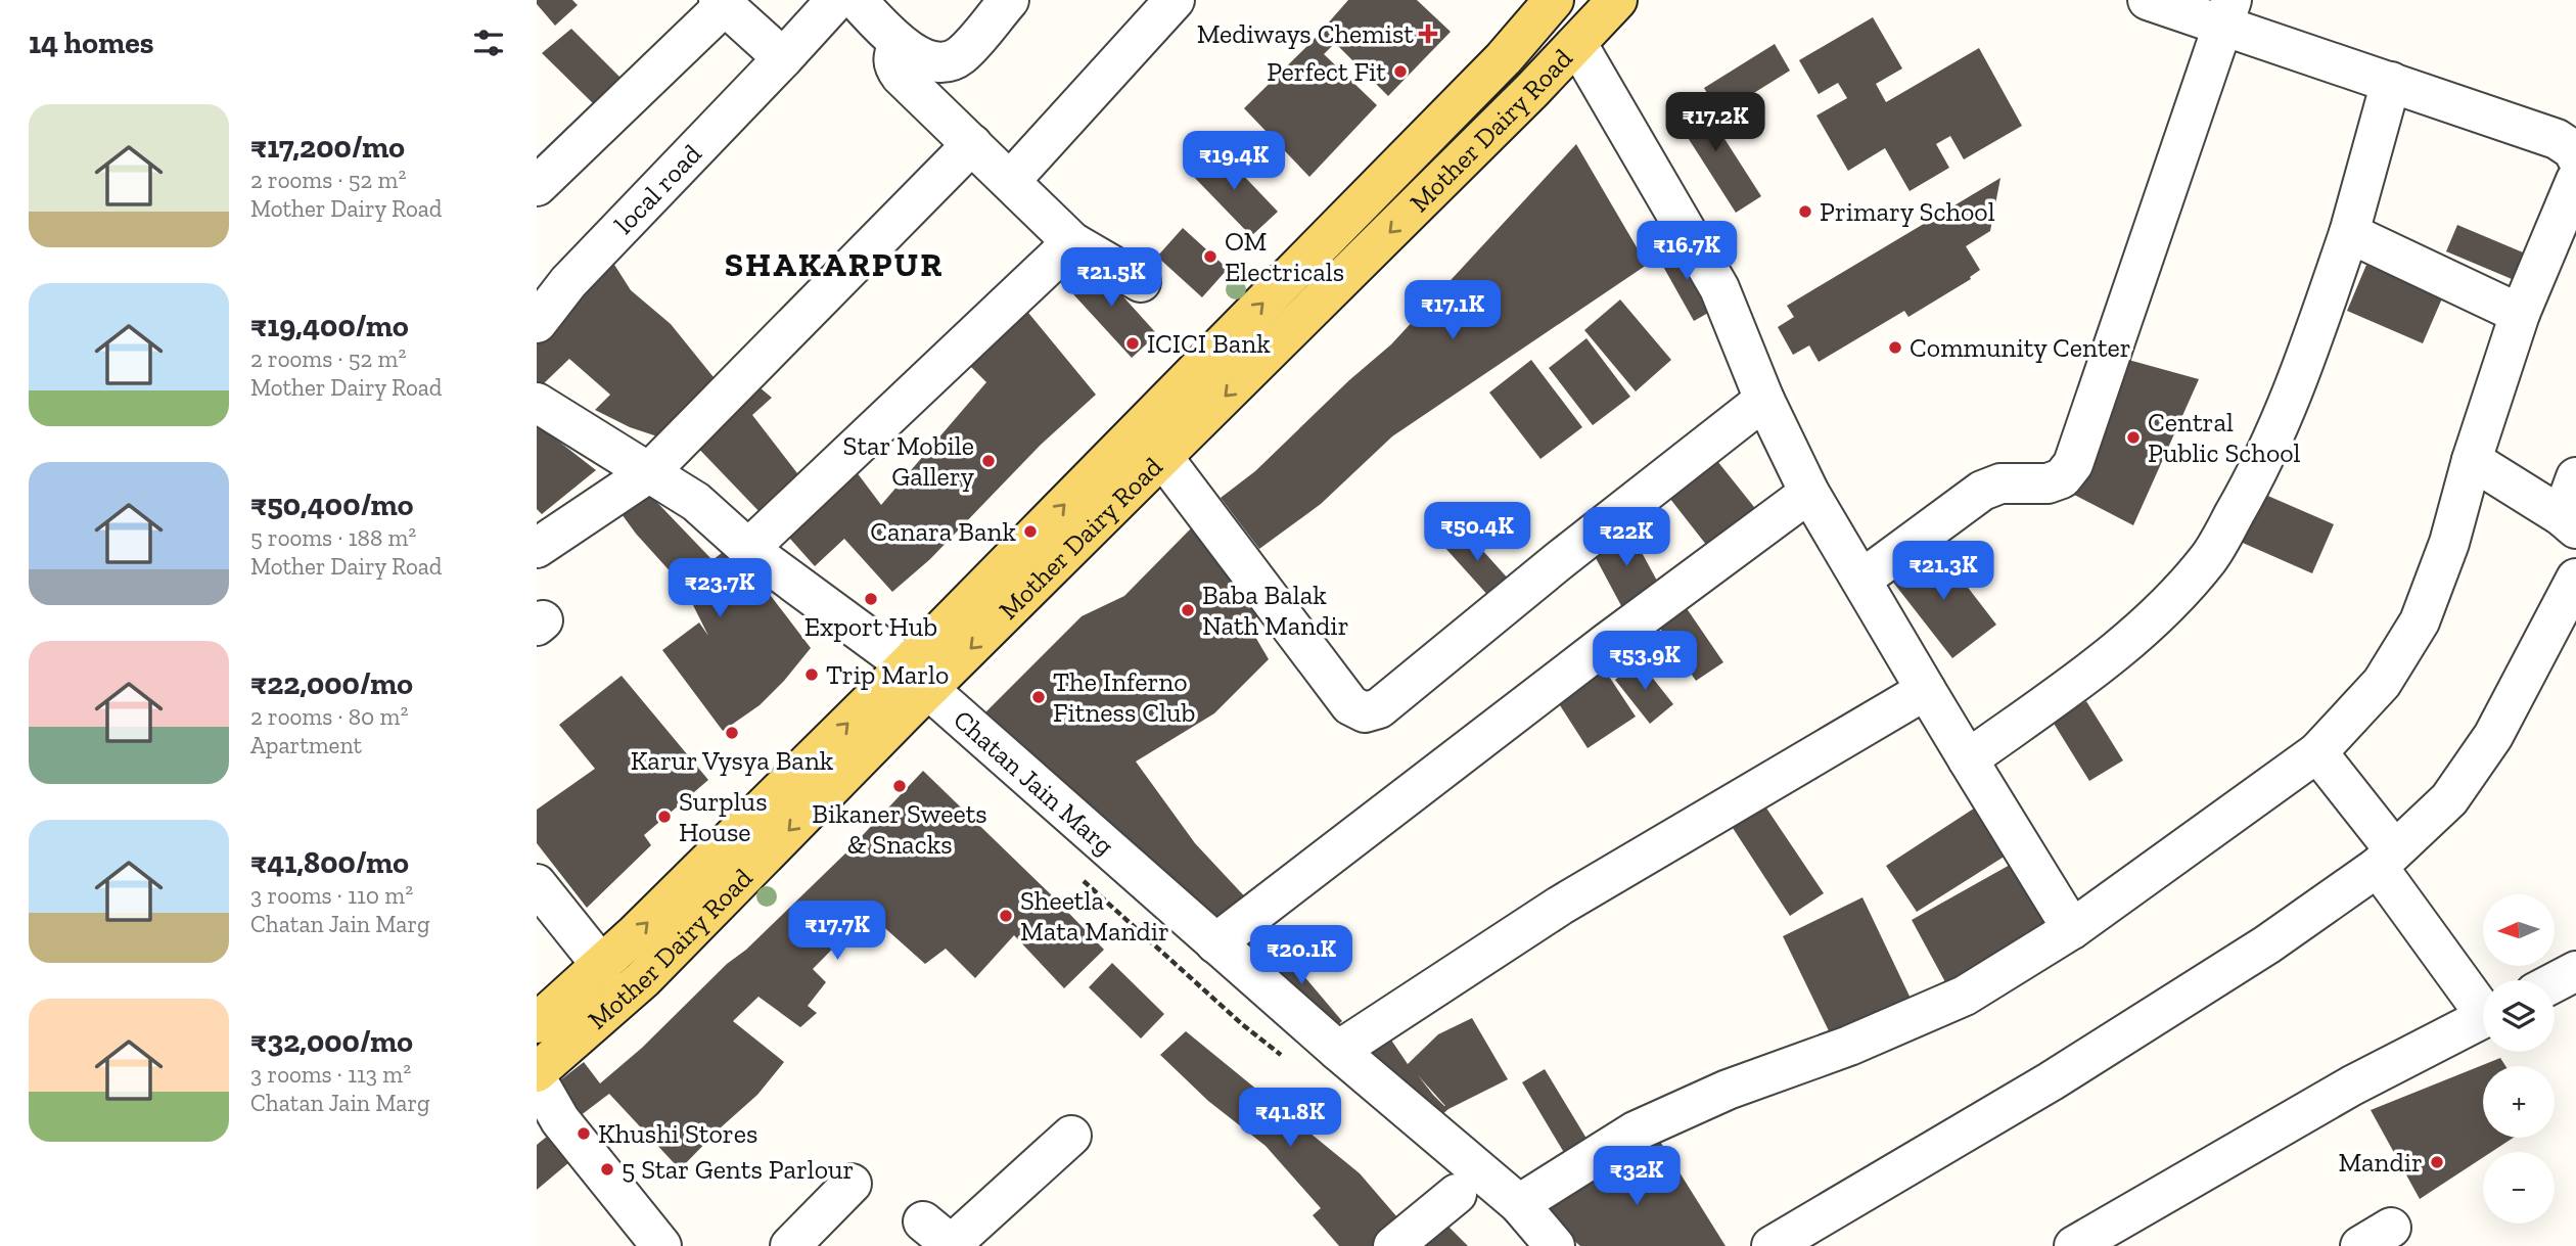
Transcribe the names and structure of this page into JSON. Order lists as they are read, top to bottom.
{
  "streets": {
    "main road": ["Mother Dairy Road"],
    "street": ["local road", "Chatan Jain Marg"]
  },
  "crossings": [
    ["Mother Dairy Road", "Chatan Jain Marg"]
  ],
  "districts": ["SHAKARPUR"],
  "places": {
    "health": ["Mediways Chemist"],
    "other": [
      "Perfect Fit",
      "Primary School",
      "OM Electricals",
      "ICICI Bank",
      "Community Center",
      "Central Public School",
      "Star Mobile Gallery",
      "Canara Bank",
      "Export Hub",
      "Baba Balak Nath Mandir",
      "Trip Marlo",
      "The Inferno Fitness Club",
      "Karur Vysya Bank",
      "Bikaner Sweets & Snacks",
      "Surplus House",
      "Sheetla Mata Mandir",
      "Khushi Stores",
      "Mandir",
      "5 Star Gents Parlour"
    ]
  },
  "north": "left",
  "page": {
    "heading": "14 homes",
    "list": [
      {
        "name": "₹17,200/mo",
        "note": "2 rooms · 52 m² · Mother Dairy Road"
      },
      {
        "name": "₹19,400/mo",
        "note": "2 rooms · 52 m² · Mother Dairy Road"
      },
      {
        "name": "₹50,400/mo",
        "note": "5 rooms · 188 m² · Mother Dairy Road"
      },
      {
        "name": "₹22,000/mo",
        "note": "2 rooms · 80 m² · Apartment"
      },
      {
        "name": "₹41,800/mo",
        "note": "3 rooms · 110 m² · Chatan Jain Marg"
      },
      {
        "name": "₹32,000/mo",
        "note": "3 rooms · 113 m² · Chatan Jain Marg"
      }
    ],
    "price": [
      "₹17.2K",
      "₹19.4K",
      "₹16.7K",
      "₹21.5K",
      "₹17.1K",
      "₹50.4K",
      "₹22K",
      "₹21.3K",
      "₹23.7K",
      "₹53.9K",
      "₹17.7K",
      "₹20.1K",
      "₹41.8K",
      "₹32K"
    ],
    "map_buttons": ["+", "−"]
  }
}
